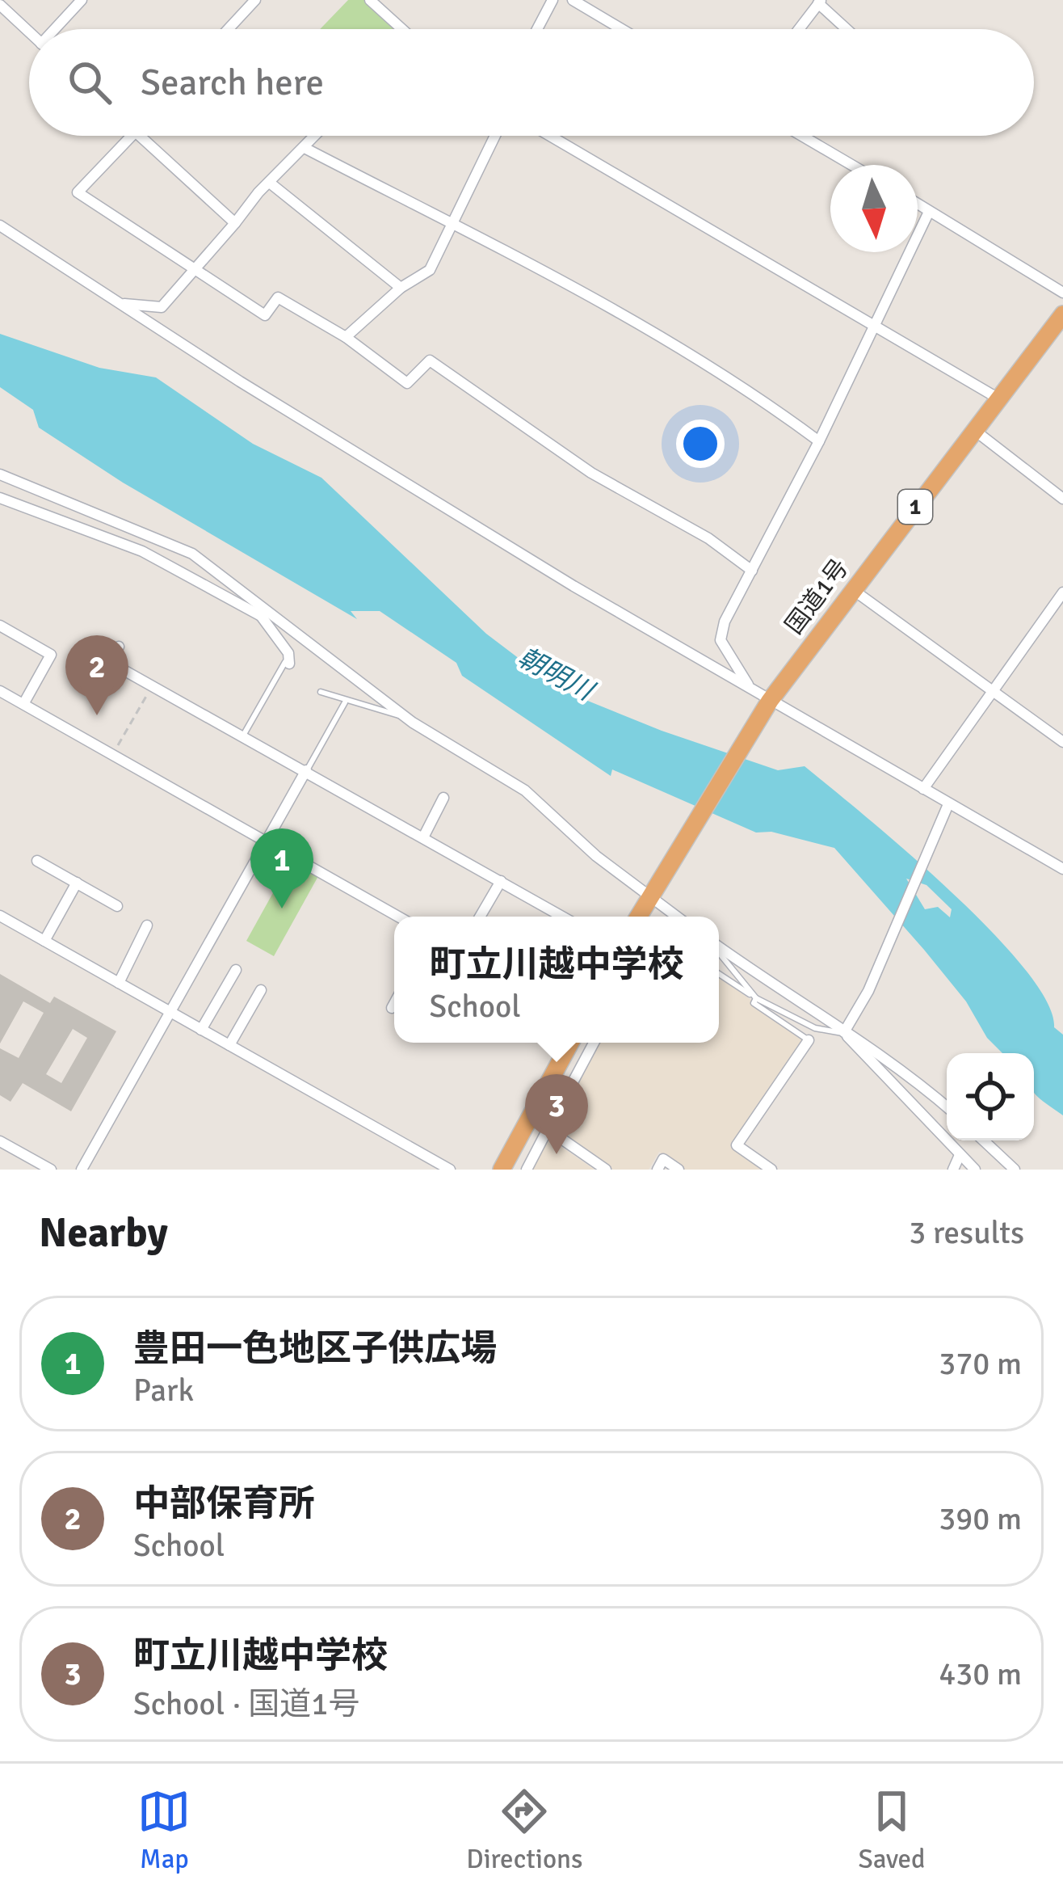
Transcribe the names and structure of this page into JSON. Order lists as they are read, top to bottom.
{
  "streets": {
    "highway": ["1", "国道1号"]
  },
  "water": ["朝明川"],
  "north": "bottom",
  "page": {
    "search": "Search here",
    "pins": ["2", "1", "3"],
    "popup": ["町立川越中学校", "School"],
    "heading": ["Nearby", "3 results"],
    "list": [
      {
        "mark": "1",
        "name": "豊田一色地区子供広場",
        "note": "Park",
        "value": "370 m"
      },
      {
        "mark": "2",
        "name": "中部保育所",
        "note": "School",
        "value": "390 m"
      },
      {
        "mark": "3",
        "name": "町立川越中学校",
        "note": "School · 国道1号",
        "value": "430 m"
      }
    ],
    "nav": ["Map", "Directions", "Saved"]
  }
}
